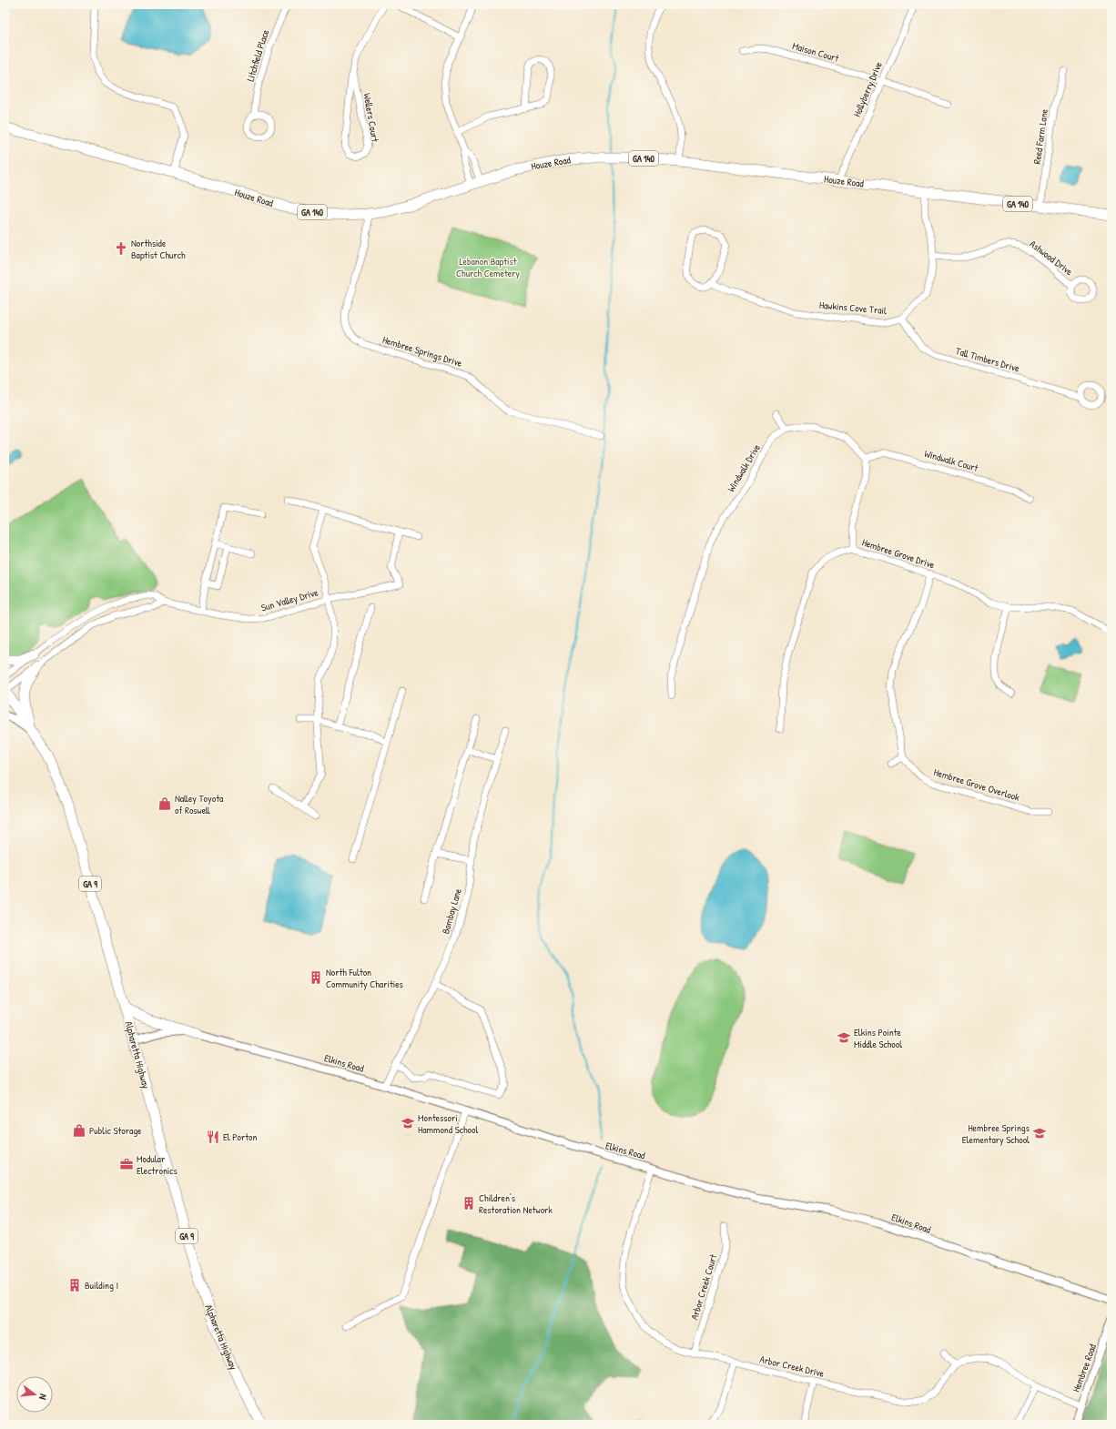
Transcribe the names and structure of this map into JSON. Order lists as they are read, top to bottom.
{
  "streets": {
    "main road": [
      "GA 140",
      "Houze Road",
      "GA 9",
      "Alpharetta Highway"
    ],
    "street": [
      "Maison Court",
      "Litchfield Place",
      "Hollyberry Drive",
      "Wellers Court",
      "Reed Farm Lane",
      "Ashwood Drive",
      "Hawkins Cove Trail",
      "Hembree Springs Drive",
      "Tall Timbers Drive",
      "Windwalk Court",
      "Windwalk Drive",
      "Hembree Grove Drive",
      "Sun Valley Drive",
      "Hembree Grove Overlook",
      "Bombay Lane",
      "Elkins Road",
      "Arbor Creek Court",
      "Arbor Creek Drive",
      "Hembree Road"
    ]
  },
  "crossings": [
    ["Maison Court", "Hollyberry Drive"],
    ["Hollyberry Drive", "Houze Road"],
    ["Reed Farm Lane", "Houze Road"],
    ["Houze Road", "Hembree Springs Drive"],
    ["Hawkins Cove Trail", "Tall Timbers Drive"],
    ["Windwalk Court", "Windwalk Drive"],
    ["Bombay Lane", "Elkins Road"],
    ["Alpharetta Highway", "Elkins Road"],
    ["Elkins Road", "Arbor Creek Drive"],
    ["Arbor Creek Court", "Arbor Creek Drive"]
  ],
  "parks": ["Lebanon Baptist Church Cemetery"],
  "places": {
    "church": ["Northside Baptist Church"],
    "shop": ["Nalley Toyota of Roswell", "Public Storage"],
    "building": ["North Fulton Community Charities", "Children's Restoration Network", "Building I"],
    "school or university": ["Elkins Pointe Middle School", "Montessori Hammond School", "Hembree Springs Elementary School"],
    "restaurant": ["El Porton"],
    "office": ["Modular Electronics"]
  },
  "north": "right"
}
